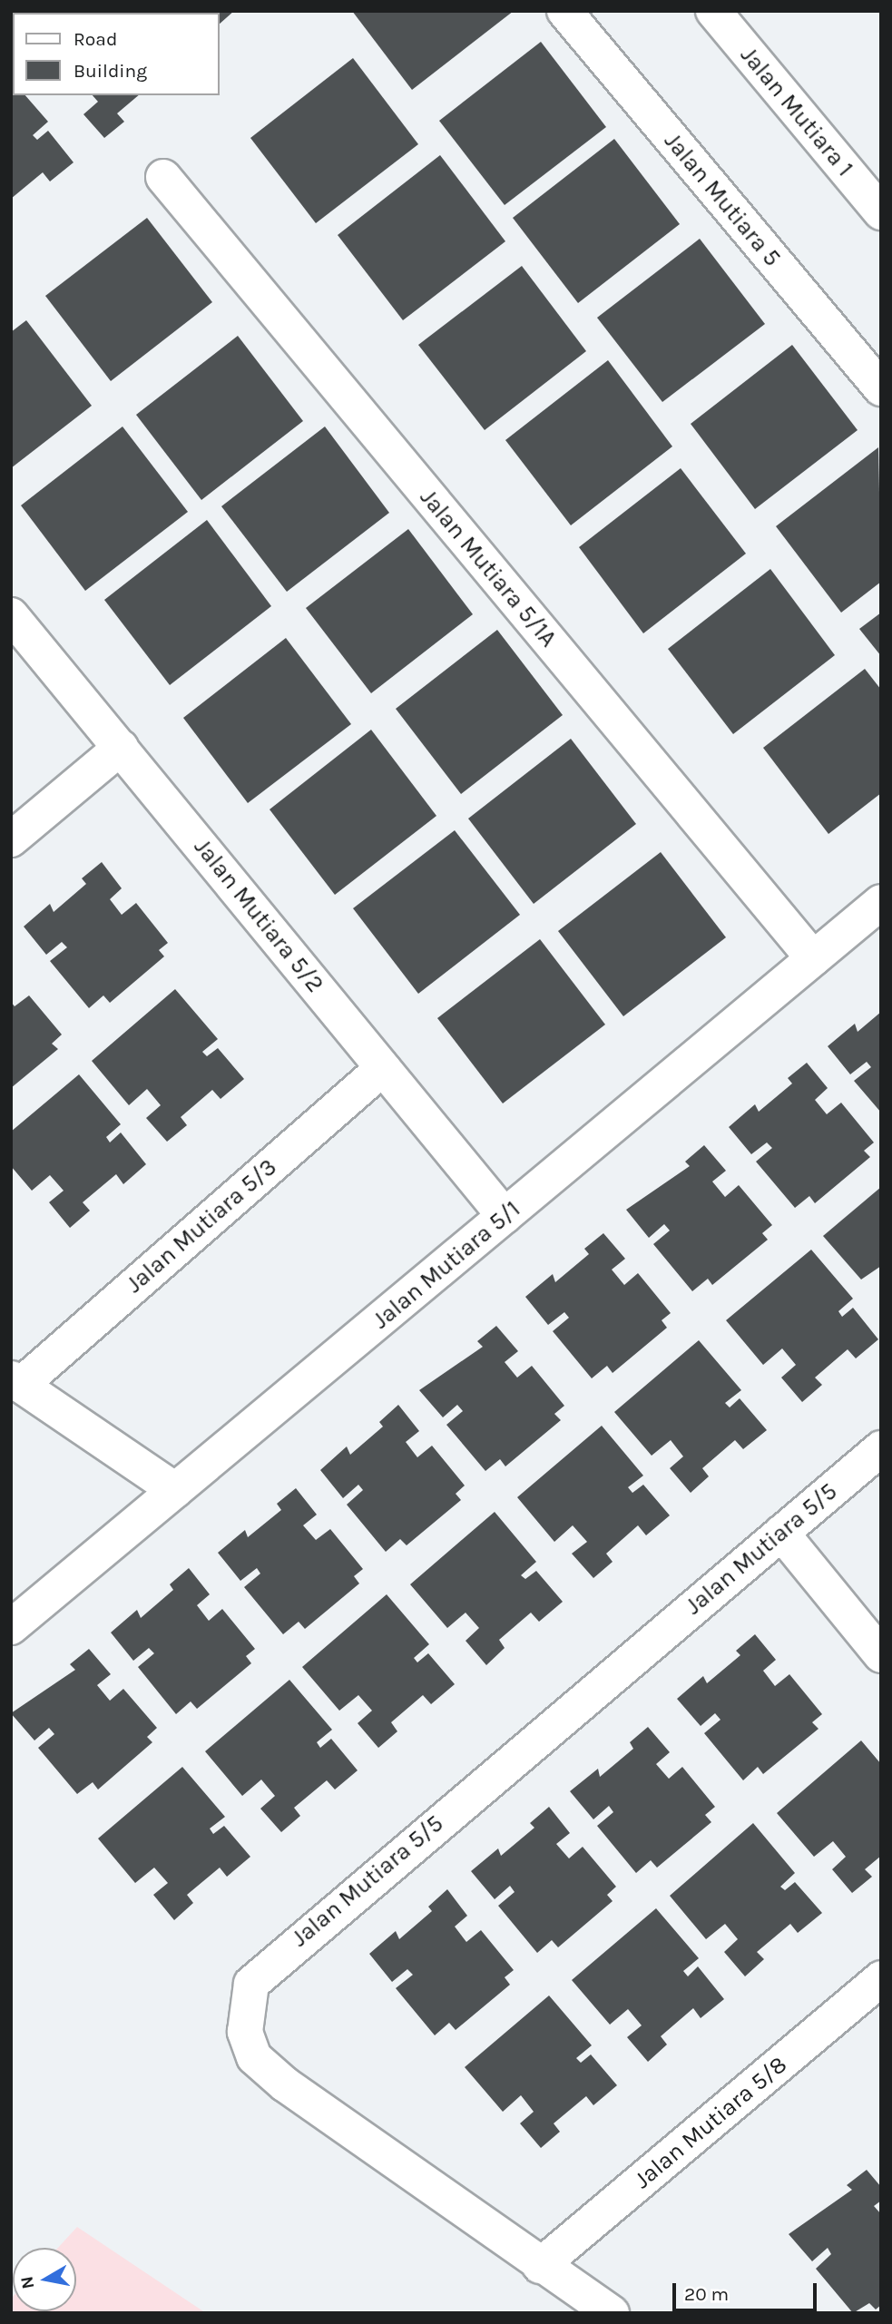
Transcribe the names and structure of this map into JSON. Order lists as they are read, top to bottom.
{
  "streets": {
    "street": [
      "Jalan Mutiara 1",
      "Jalan Mutiara 5",
      "Jalan Mutiara 5/1A",
      "Jalan Mutiara 5/2",
      "Jalan Mutiara 5/3",
      "Jalan Mutiara 5/1",
      "Jalan Mutiara 5/5",
      "Jalan Mutiara 5/8"
    ]
  },
  "crossings": [
    ["Jalan Mutiara 5/1A", "Jalan Mutiara 5/1"],
    ["Jalan Mutiara 5/2", "Jalan Mutiara 5/3"],
    ["Jalan Mutiara 5/2", "Jalan Mutiara 5/1"],
    ["Jalan Mutiara 5/5", "Jalan Mutiara 5/8"]
  ],
  "legend": ["Road", "Building"],
  "scale_bar": "20 m",
  "north": "left"
}
